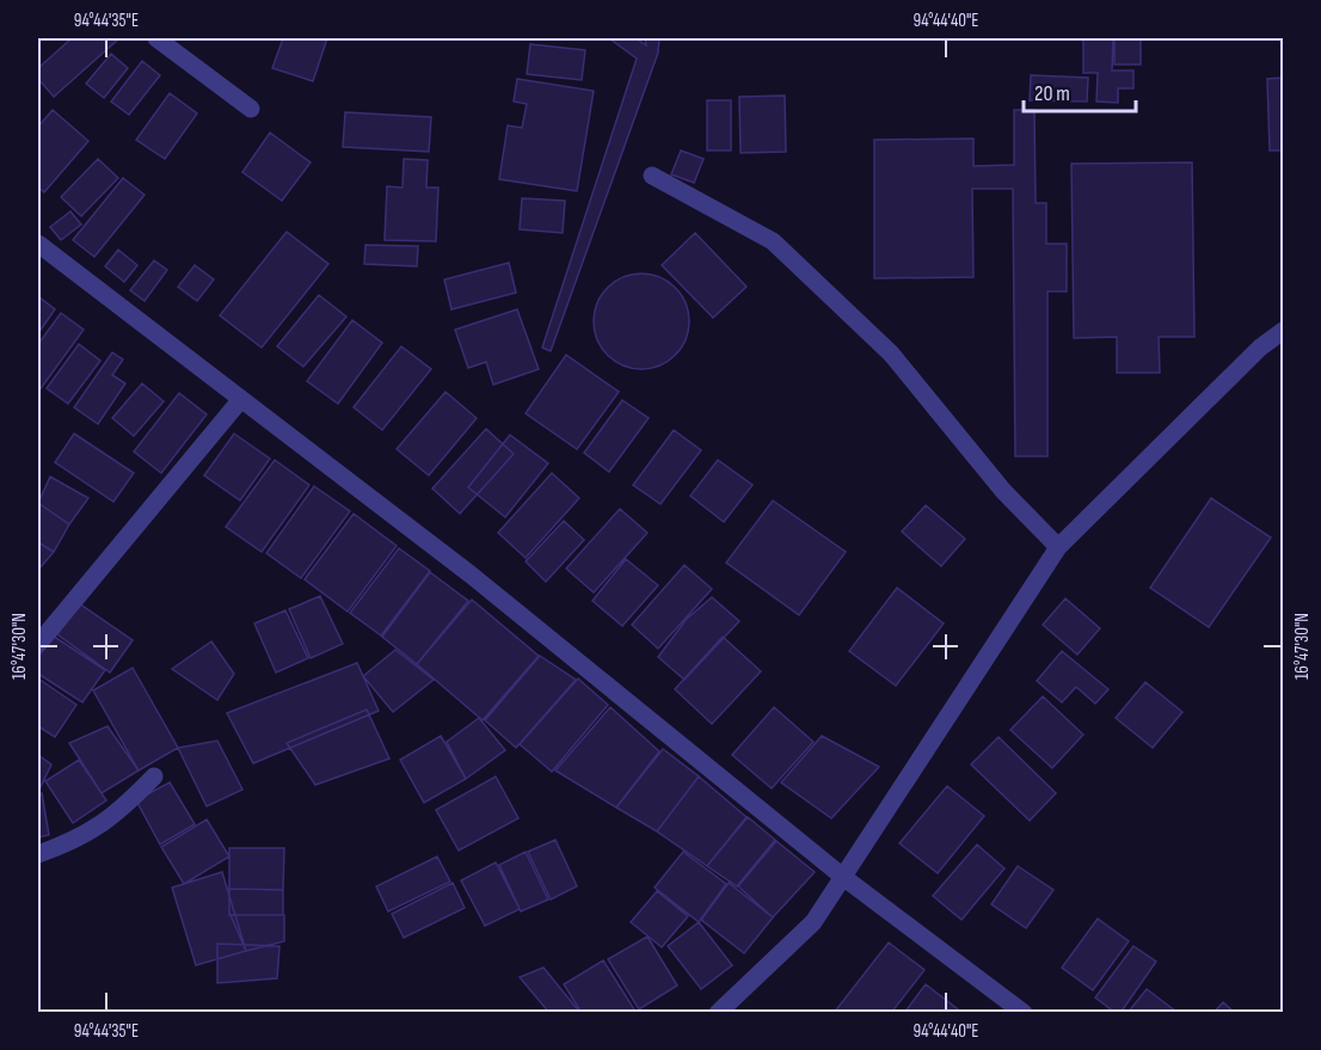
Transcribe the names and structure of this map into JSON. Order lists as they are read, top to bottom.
{
  "scale_bar": "20 m",
  "coordinates": ["94°44'35\"E", "94°44'40\"E", "16°47'30\"N"]
}
